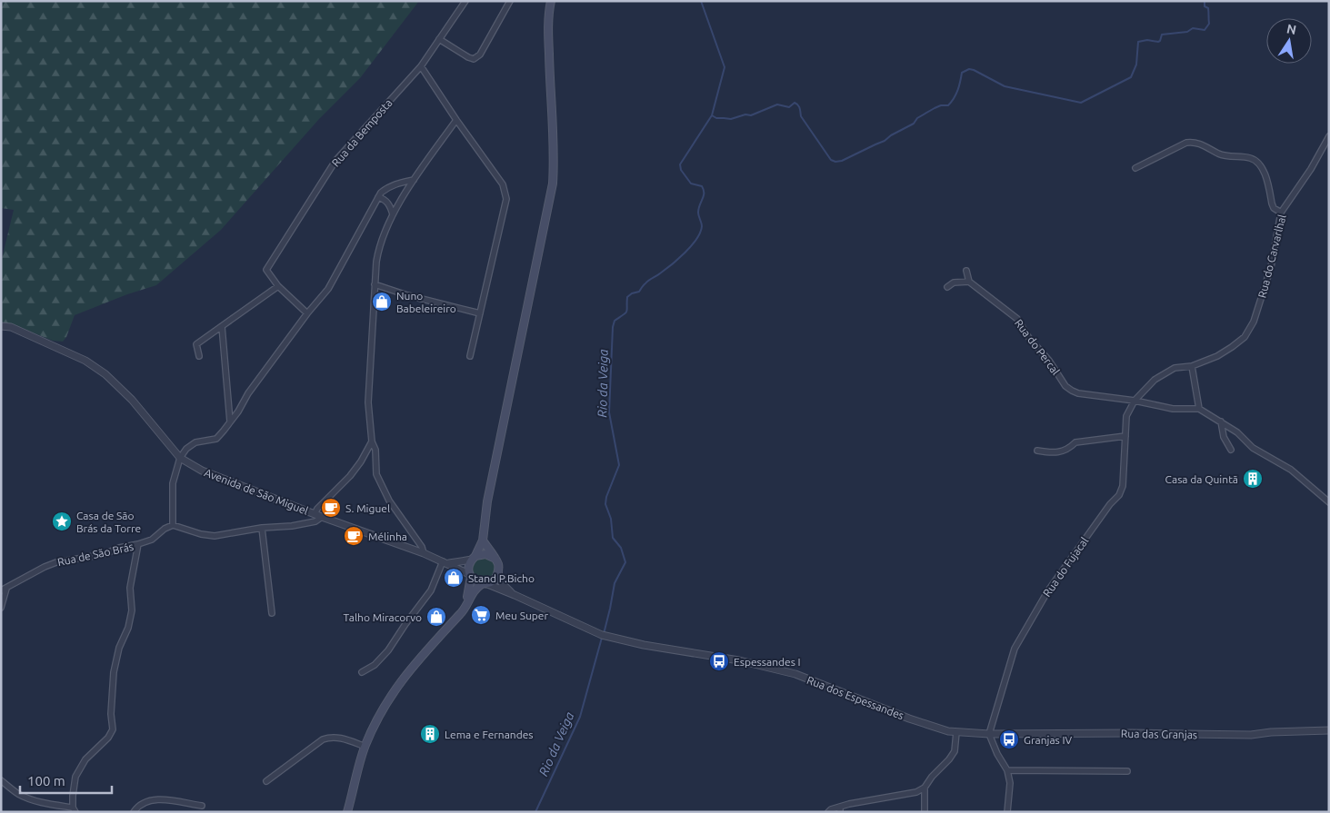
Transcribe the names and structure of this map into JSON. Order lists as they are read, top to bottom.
{
  "streets": {
    "street": [
      "Rua da Bemposta",
      "Rua do Carvarlhal",
      "Rua do Percal",
      "Avenida de São Miguel",
      "Rua de São Brás",
      "Rua do Fujacal",
      "Rua dos Espessandes",
      "Rua das Granjas"
    ]
  },
  "crossings": [
    ["Rua do Carvarlhal", "Rua do Percal"],
    ["Rua do Carvarlhal", "Rua do Fujacal"],
    ["Rua do Percal", "Rua do Fujacal"],
    ["Avenida de São Miguel", "Rua dos Espessandes"],
    ["Rua do Fujacal", "Rua dos Espessandes"],
    ["Rua do Fujacal", "Rua das Granjas"],
    ["Rua dos Espessandes", "Rua das Granjas"]
  ],
  "water": ["Rio da Veiga"],
  "places": {
    "shop": ["Nuno Babeleireiro", "Stand P.Bicho", "Talho Miracorvo"],
    "building": ["Casa da Quintã", "Lema e Fernandes"],
    "cafe": ["S. Miguel", "Mélinha"],
    "place": ["Casa de São Brás da Torre"],
    "supermarket": ["Meu Super"],
    "bus stop": ["Espessandes I", "Granjas IV"]
  },
  "scale_bar": "100 m",
  "north": "top"
}
